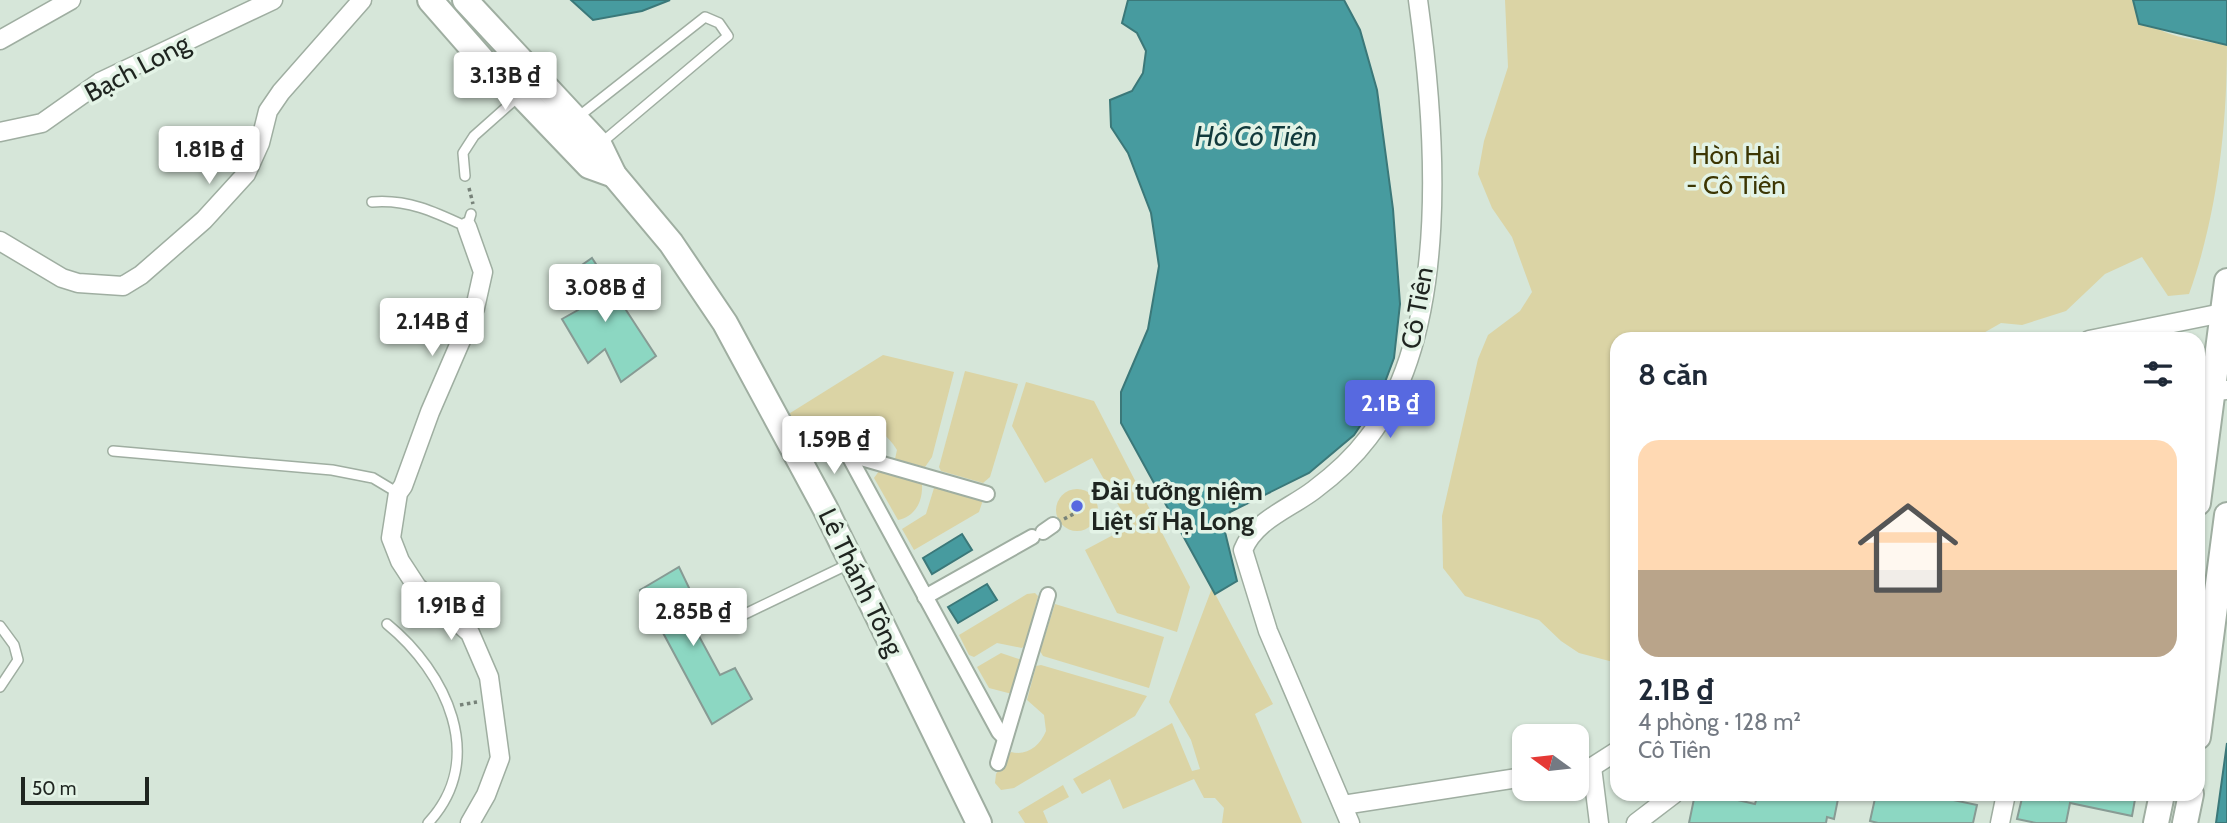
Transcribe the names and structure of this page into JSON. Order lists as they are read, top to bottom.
{
  "streets": {
    "main road": ["Lê Thánh Tông"],
    "street": ["Bạch Long", "Cô Tiên"]
  },
  "water": ["Hồ Cô Tiên"],
  "parks": ["Hòn Hai - Cô Tiên"],
  "places": ["Đài tưởng niệm Liệt sĩ Hạ Long"],
  "scale_bar": "50 m",
  "north": "left",
  "page": {
    "price": [
      "3.13B ₫",
      "1.81B ₫",
      "3.08B ₫",
      "2.14B ₫",
      "2.1B ₫",
      "1.59B ₫",
      "1.91B ₫",
      "2.85B ₫"
    ],
    "heading": "8 căn",
    "list": [
      {
        "name": "2.1B ₫",
        "note": "4 phòng · 128 m² · Cô Tiên"
      }
    ],
    "scale": "50 m"
  }
}
